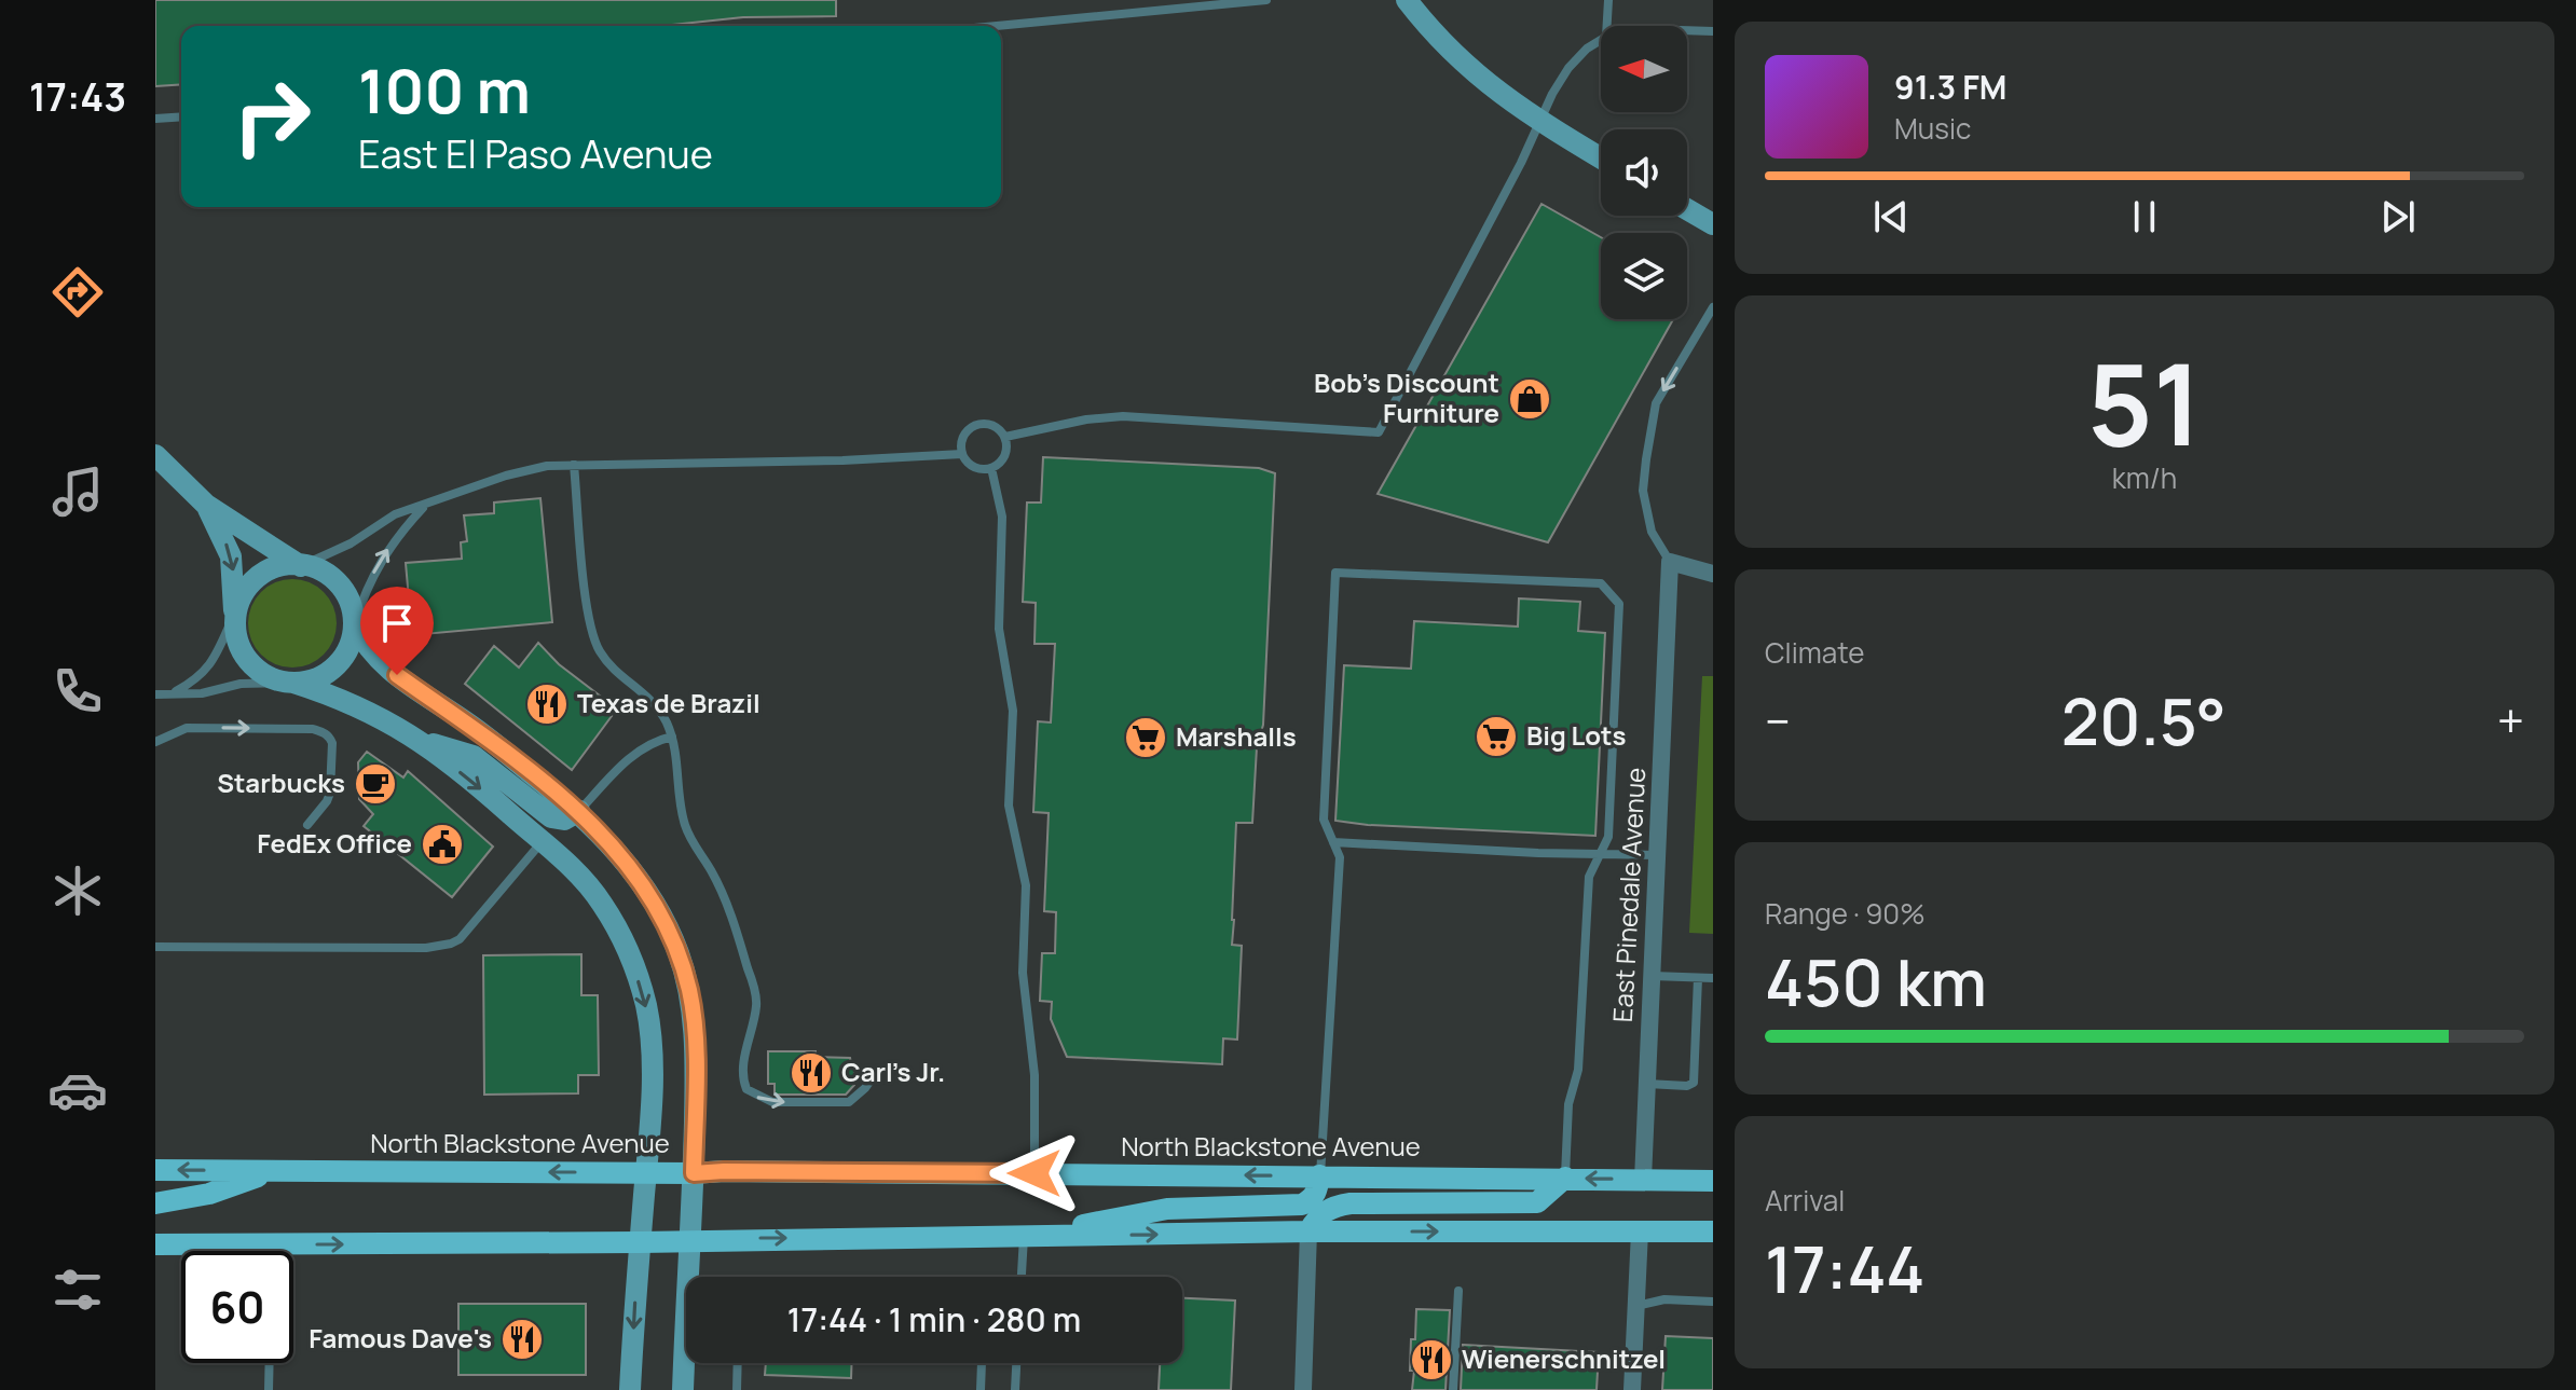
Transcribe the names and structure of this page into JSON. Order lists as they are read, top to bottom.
{
  "streets": {
    "main road": ["North Blackstone Avenue"],
    "street": ["East Pinedale Avenue"]
  },
  "crossings": [
    ["East Pinedale Avenue", "North Blackstone Avenue"]
  ],
  "places": {
    "shop": ["Bob's Discount Furniture"],
    "restaurant": [
      "Texas de Brazil",
      "Carl's Jr.",
      "Famous Dave's",
      "Wienerschnitzel"
    ],
    "supermarket": ["Big Lots", "Marshalls"],
    "cafe": ["Starbucks"],
    "public building": ["FedEx Office"]
  },
  "north": "left",
  "page": {
    "tabs": "17:43",
    "turn": ["100 m", "East El Paso Avenue"],
    "song": ["91.3 FM", "Music"],
    "tile": [
      ["51", "km/h"],
      "Climate",
      ["Range · 90%", "450 km"],
      ["Arrival", "17:44"]
    ],
    "heat": ["−", "20.5°", "+"],
    "limit": "60",
    "trip": "17:44 · 1 min · 280 m"
  }
}
